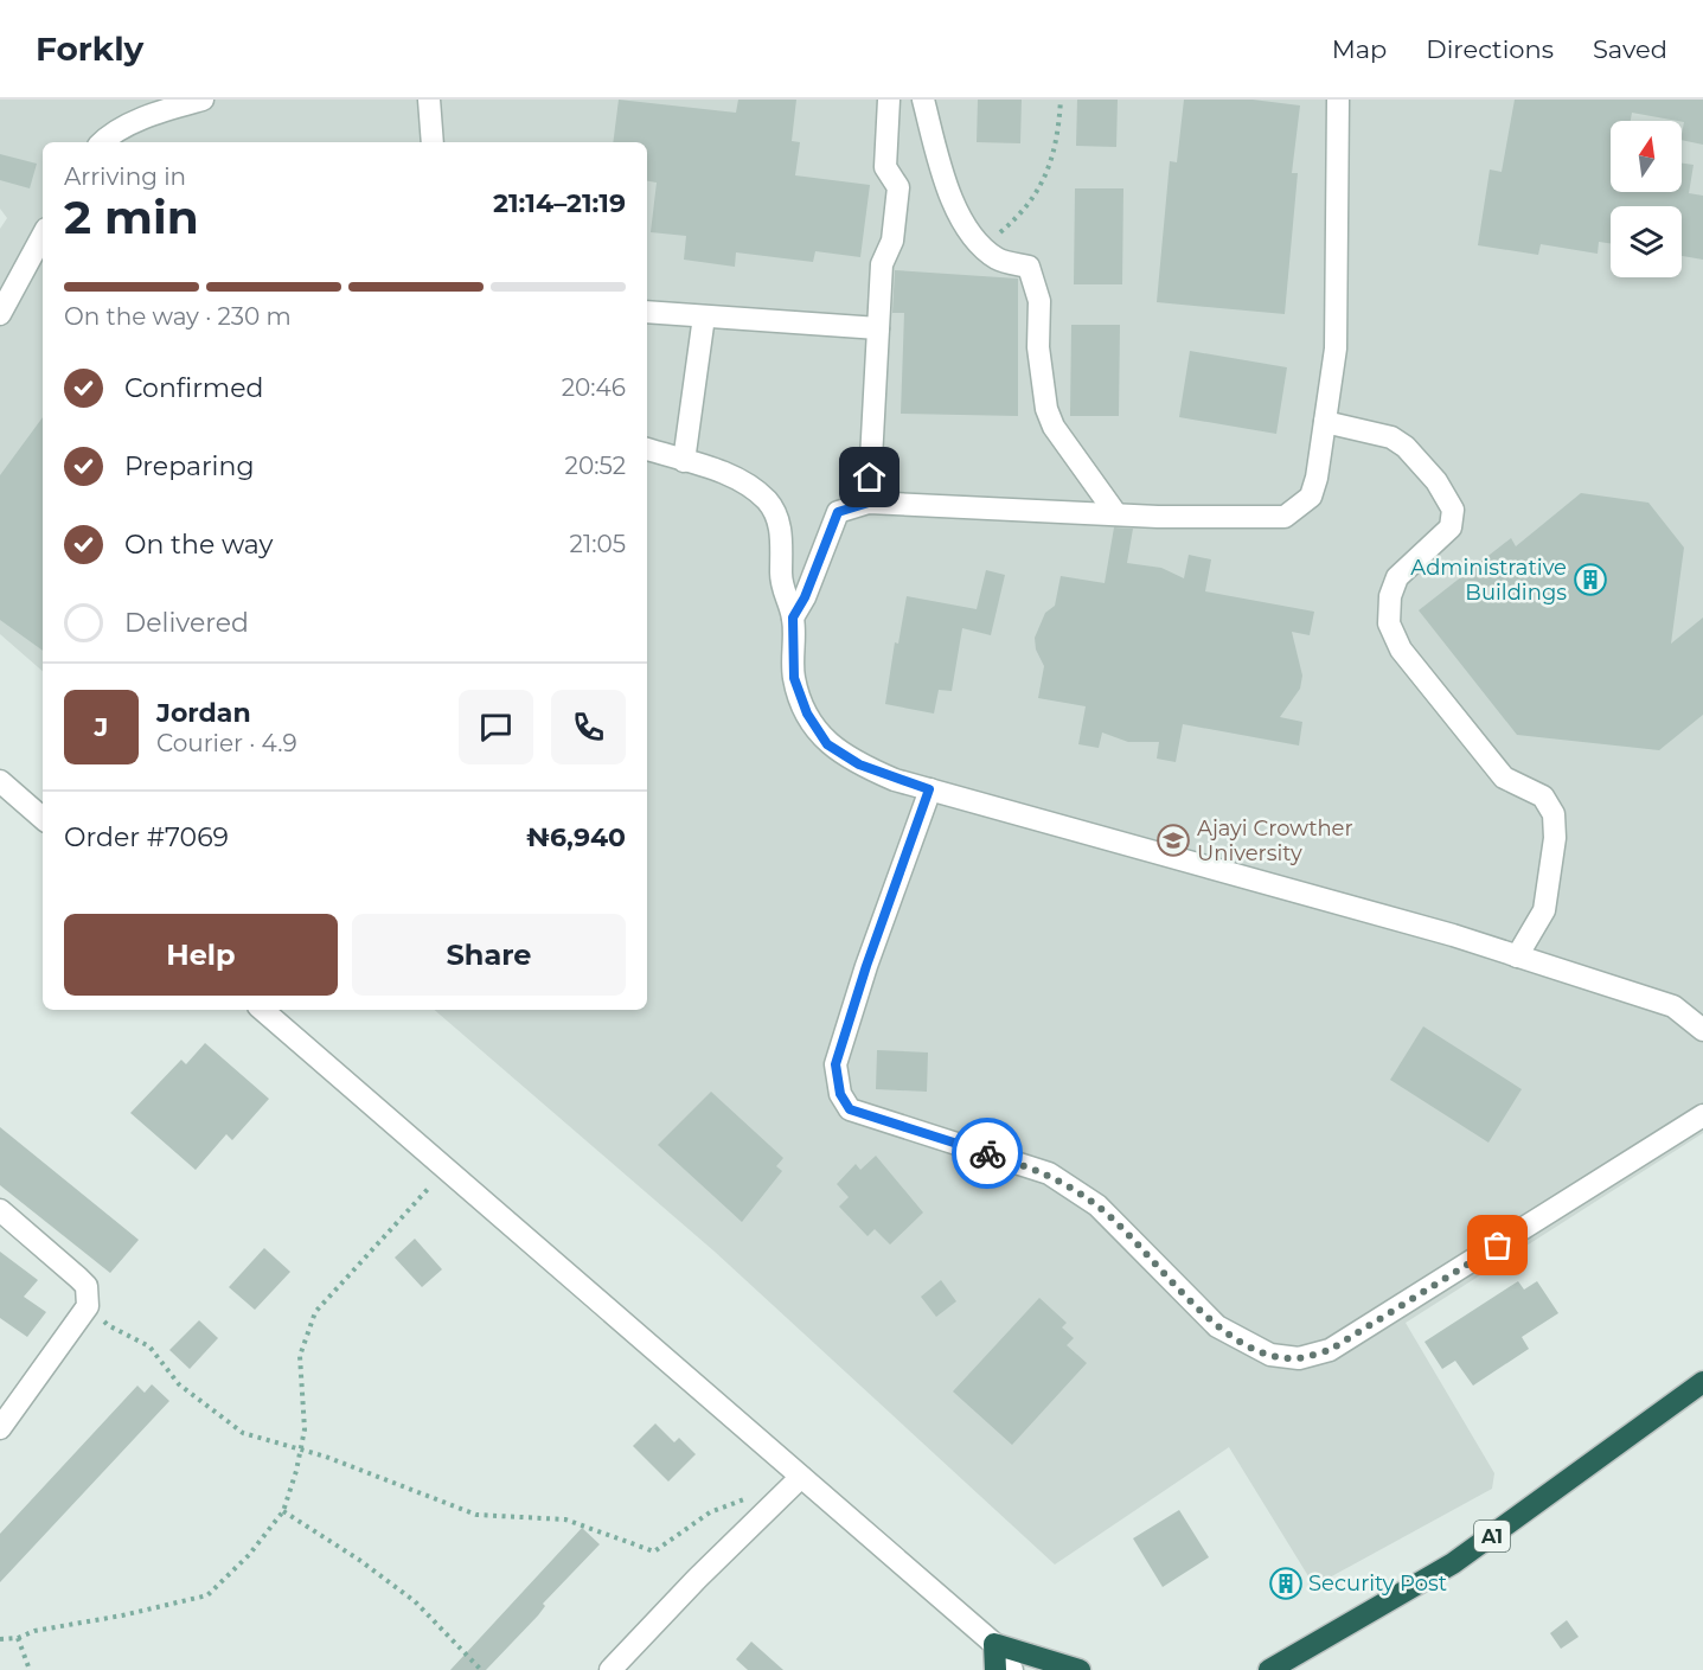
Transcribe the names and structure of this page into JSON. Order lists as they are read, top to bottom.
{
  "streets": {
    "highway": ["A1"]
  },
  "places": {
    "building": ["Administrative Buildings", "Security Post"],
    "school or university": ["Ajayi Crowther University"]
  },
  "north": "top",
  "page": {
    "header": "Forkly",
    "nav": ["Map", "Directions", "Saved"],
    "heading": ["2 min", "Arriving in", "21:14–21:19"],
    "panel": [
      "Jordan",
      "Courier · 4.9",
      "Order #7069",
      "₦6,940"
    ],
    "bar": "On the way · 230 m",
    "list": [
      ["Confirmed", "20:46"],
      ["Preparing", "20:52"],
      ["On the way", "21:05"],
      "Delivered"
    ],
    "round": "J",
    "buttons": ["Help", "Share"]
  }
}
